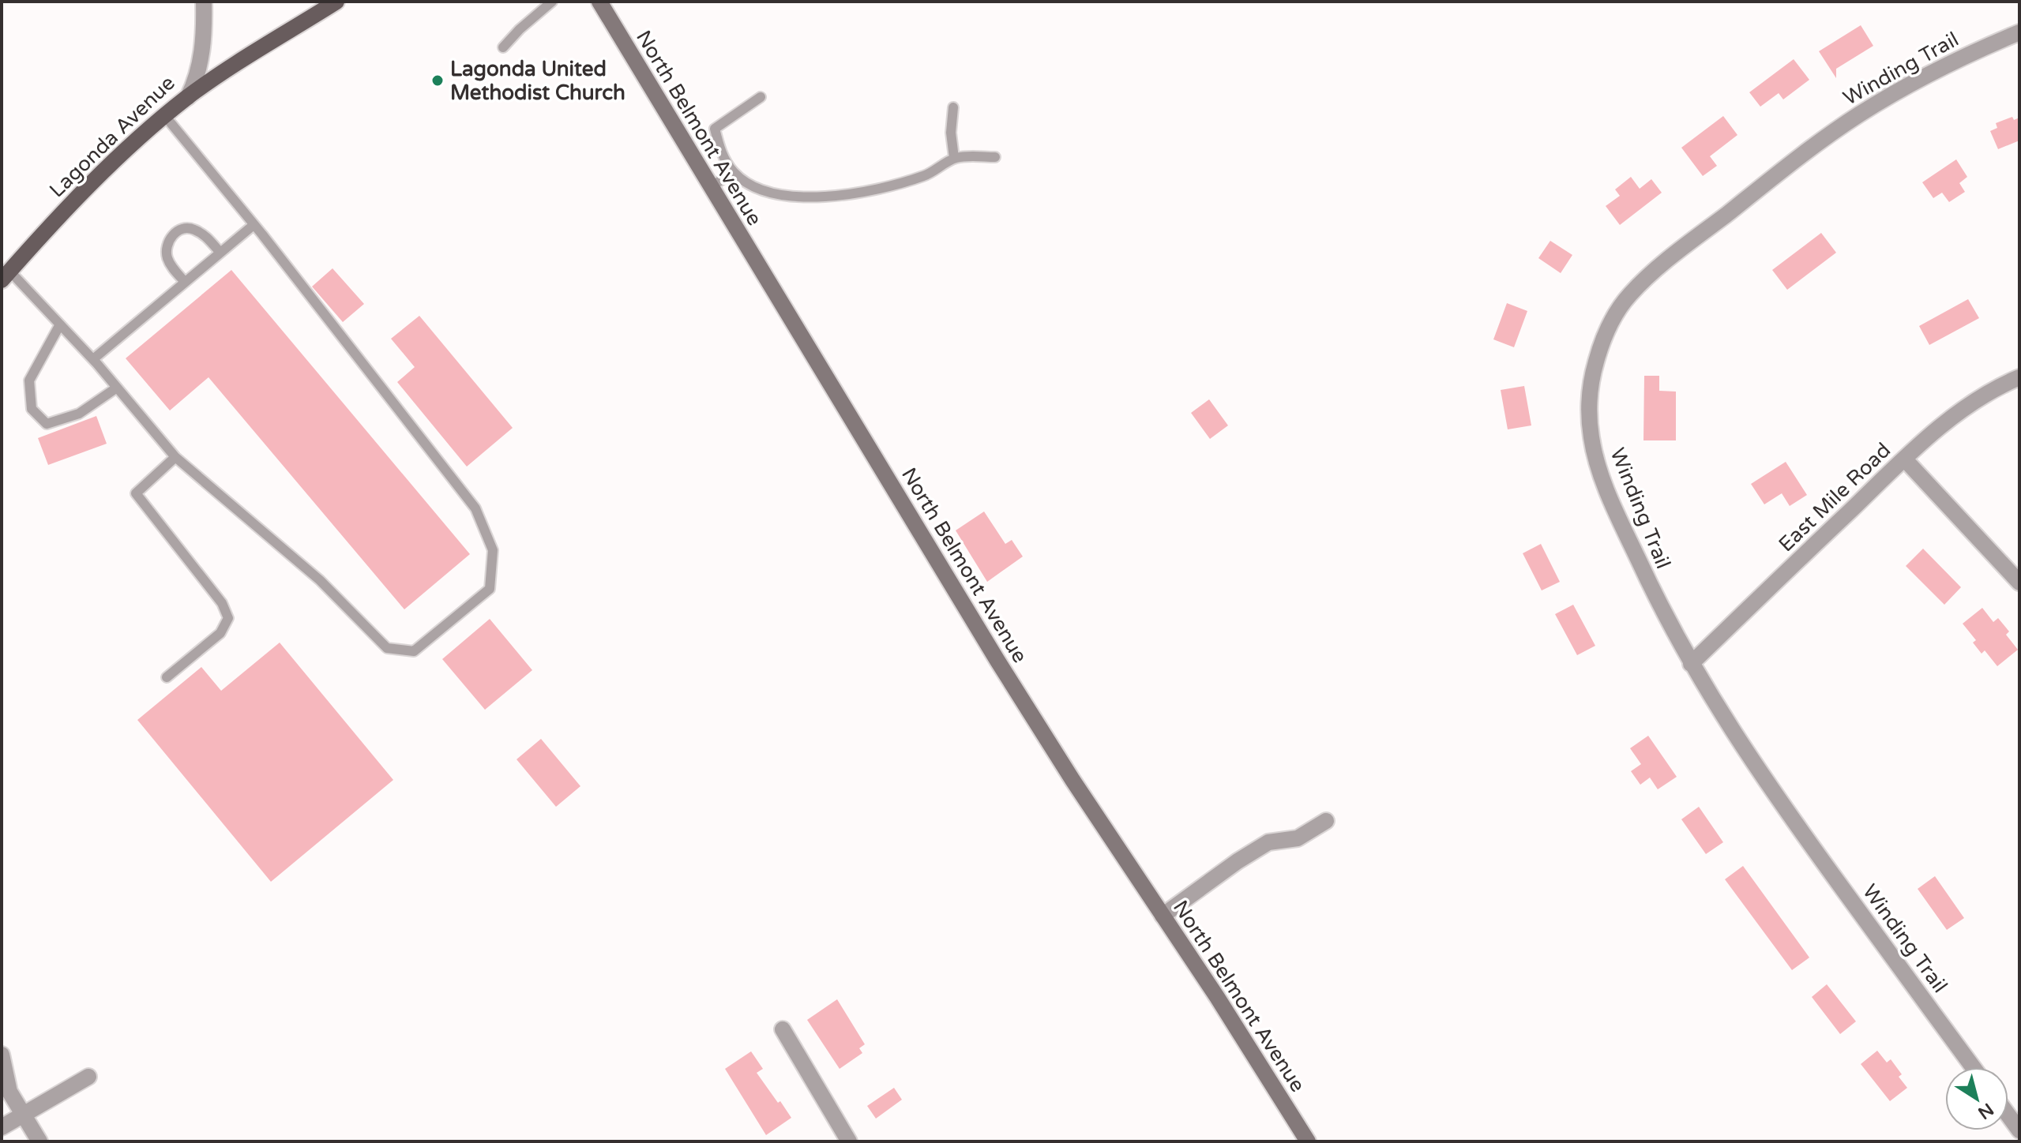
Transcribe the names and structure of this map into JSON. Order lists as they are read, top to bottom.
{
  "streets": {
    "main road": ["Lagonda Avenue"],
    "street": ["Winding Trail", "North Belmont Avenue", "East Mile Road"]
  },
  "crossings": [
    ["Winding Trail", "East Mile Road"]
  ],
  "places": ["Lagonda United Methodist Church"],
  "north": "bottom right"
}
